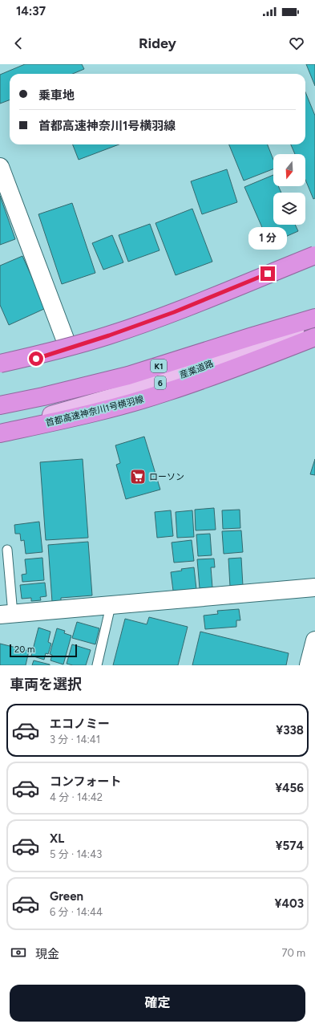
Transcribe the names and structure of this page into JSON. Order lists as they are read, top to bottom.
{
  "streets": {
    "highway": ["K1", "首都高速神奈川1号横羽線"],
    "main road": ["産業道路", "6"]
  },
  "places": {
    "supermarket": ["ローソン"]
  },
  "scale_bar": "20 m",
  "north": "bottom",
  "page": {
    "status": "14:37",
    "header": "Ridey",
    "banner": ["乗車地", "首都高速神奈川1号横羽線"],
    "bubble": "1 分",
    "scale": "20 m",
    "heading": "車両を選択",
    "list": [
      {
        "name": "エコノミー",
        "note": "3 分 · 14:41",
        "value": "¥338"
      },
      {
        "name": "コンフォート",
        "note": "4 分 · 14:42",
        "value": "¥456"
      },
      {
        "name": "XL",
        "note": "5 分 · 14:43",
        "value": "¥574"
      },
      {
        "name": "Green",
        "note": "6 分 · 14:44",
        "value": "¥403"
      }
    ],
    "pay": ["現金", "70 m"],
    "buttons": "確定"
  }
}
